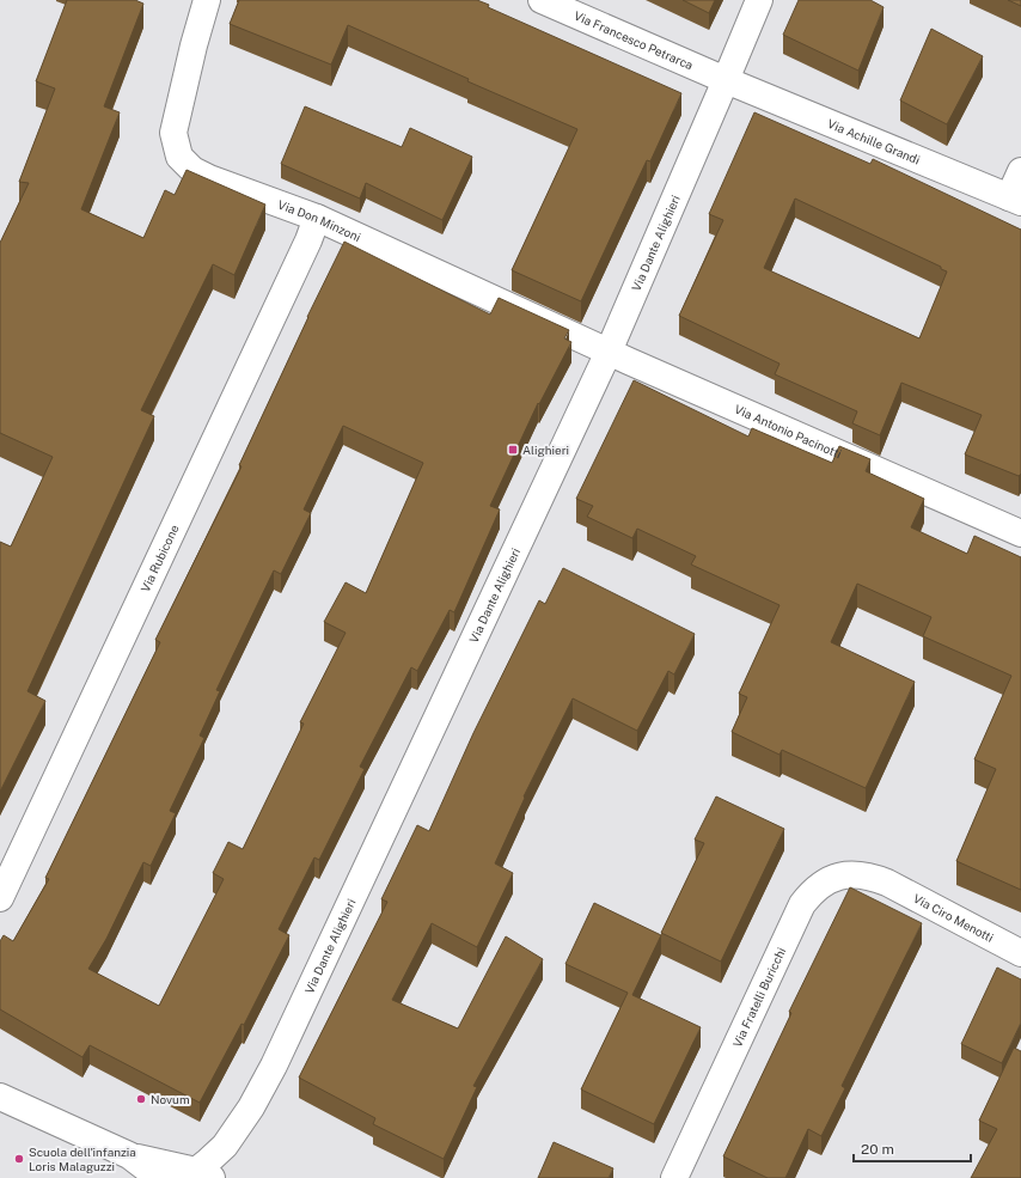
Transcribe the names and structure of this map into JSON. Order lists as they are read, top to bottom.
{
  "streets": {
    "street": [
      "Via Francesco Petrarca",
      "Via Achille Grandi",
      "Via Don Minzoni",
      "Via Dante Alighieri",
      "Via Antonio Pacinotti",
      "Via Rubicone",
      "Via Ciro Menotti",
      "Via Fratelli Buricchi"
    ]
  },
  "crossings": [
    ["Via Francesco Petrarca", "Via Achille Grandi"],
    ["Via Francesco Petrarca", "Via Dante Alighieri"],
    ["Via Achille Grandi", "Via Dante Alighieri"],
    ["Via Don Minzoni", "Via Dante Alighieri"],
    ["Via Don Minzoni", "Via Antonio Pacinotti"],
    ["Via Don Minzoni", "Via Rubicone"],
    ["Via Dante Alighieri", "Via Antonio Pacinotti"],
    ["Via Ciro Menotti", "Via Fratelli Buricchi"]
  ],
  "places": {
    "transit": ["Alighieri"],
    "other": ["Novum", "Scuola dell'infanzia Loris Malaguzzi"]
  },
  "scale_bar": "20 m"
}
